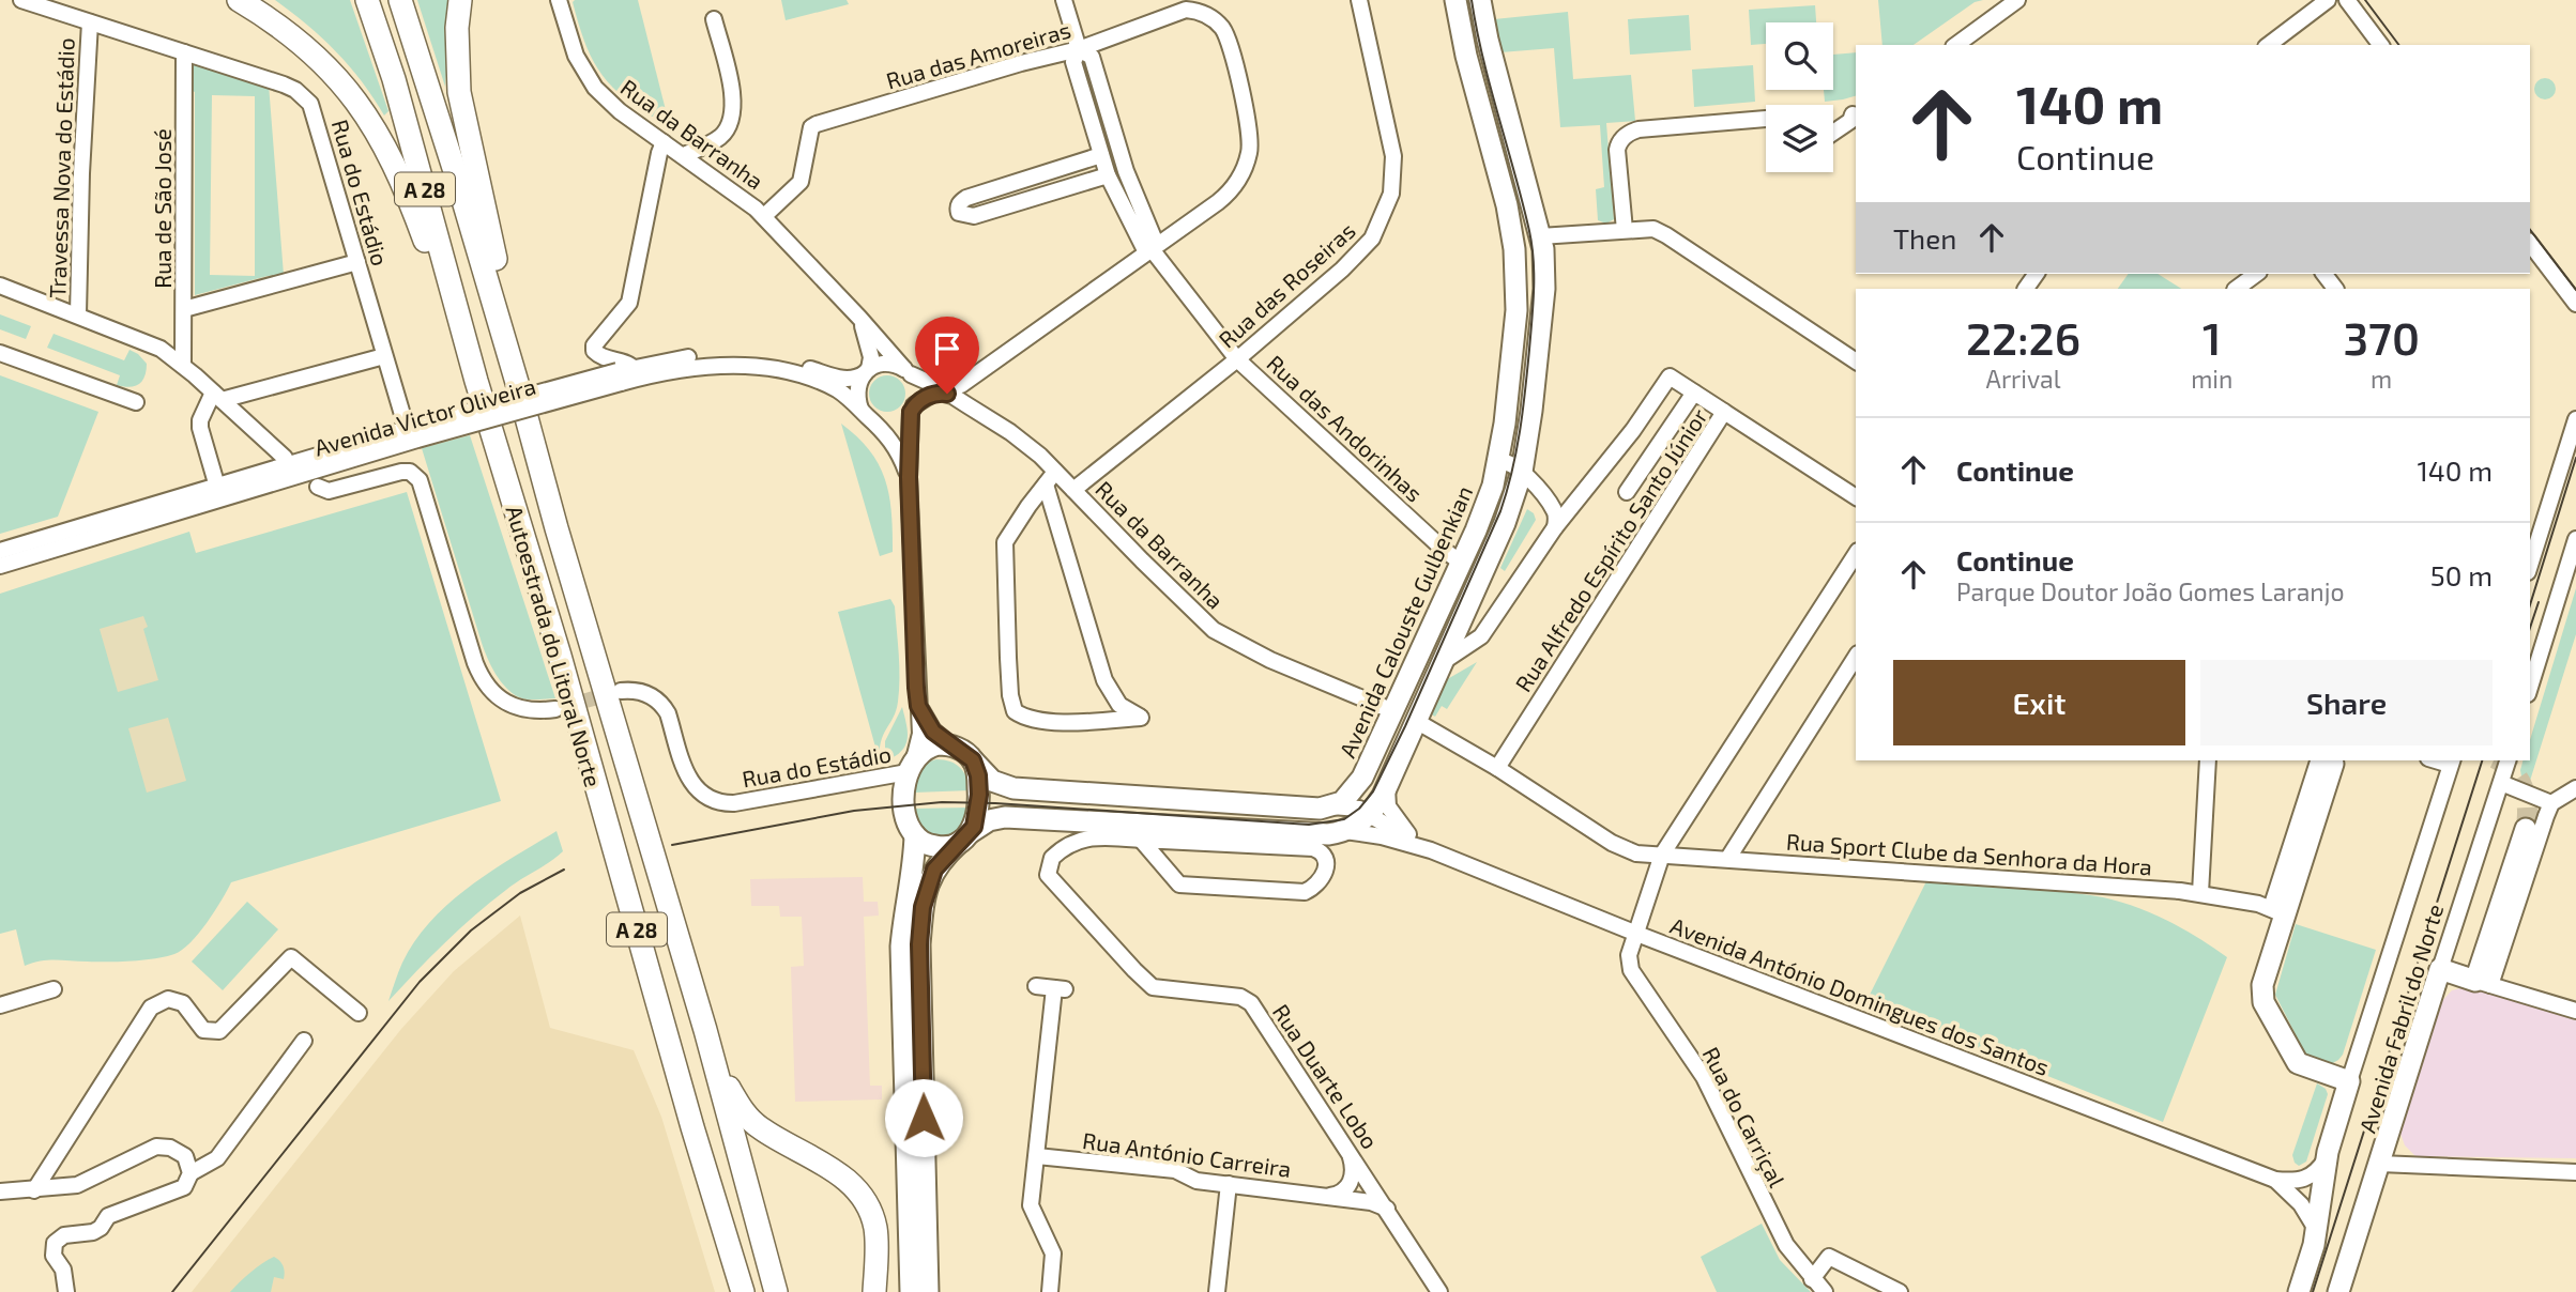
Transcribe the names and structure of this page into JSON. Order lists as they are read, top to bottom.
{
  "streets": {
    "highway": ["A 28", "Autoestrada do Litoral Norte"],
    "main road": ["Avenida Calouste Gulbenkian", "Avenida Fabril do Norte"],
    "street": [
      "Rua das Amoreiras",
      "Rua da Barranha",
      "Travessa Nova do Estádio",
      "Rua do Estádio",
      "Rua de São José",
      "Rua das Roseiras",
      "Avenida Victor Oliveira",
      "Rua das Andorinhas",
      "Rua Alfredo Espírito Santo Júnior",
      "Rua Sport Clube da Senhora da Hora",
      "Avenida António Domingues dos Santos",
      "Rua Duarte Lobo",
      "Rua do Carriçal",
      "Rua António Carreira"
    ]
  },
  "crossings": [
    ["Rua das Amoreiras", "Rua da Barranha"],
    ["Rua das Amoreiras", "Rua das Andorinhas"],
    ["Rua da Barranha", "Rua das Roseiras"],
    ["Rua da Barranha", "Avenida Victor Oliveira"],
    ["Rua da Barranha", "Avenida Calouste Gulbenkian"],
    ["Travessa Nova do Estádio", "Rua do Estádio"],
    ["Rua do Estádio", "Rua de São José"],
    ["Rua do Estádio", "Avenida Victor Oliveira"],
    ["Rua das Roseiras", "Rua das Andorinhas"],
    ["Rua das Andorinhas", "Avenida Calouste Gulbenkian"],
    ["Avenida António Domingues dos Santos", "Rua do Carriçal"],
    ["Rua Duarte Lobo", "Rua António Carreira"]
  ],
  "page": {
    "turn": ["140 m", "Continue"],
    "then": "Then",
    "eta": [
      "22:26",
      "Arrival",
      "1",
      "min",
      "370",
      "m"
    ],
    "list": [
      {
        "name": "Continue",
        "value": "140 m"
      },
      {
        "name": "Continue",
        "note": "Parque Doutor João Gomes Laranjo",
        "value": "50 m"
      }
    ],
    "buttons": ["Exit", "Share"]
  }
}
